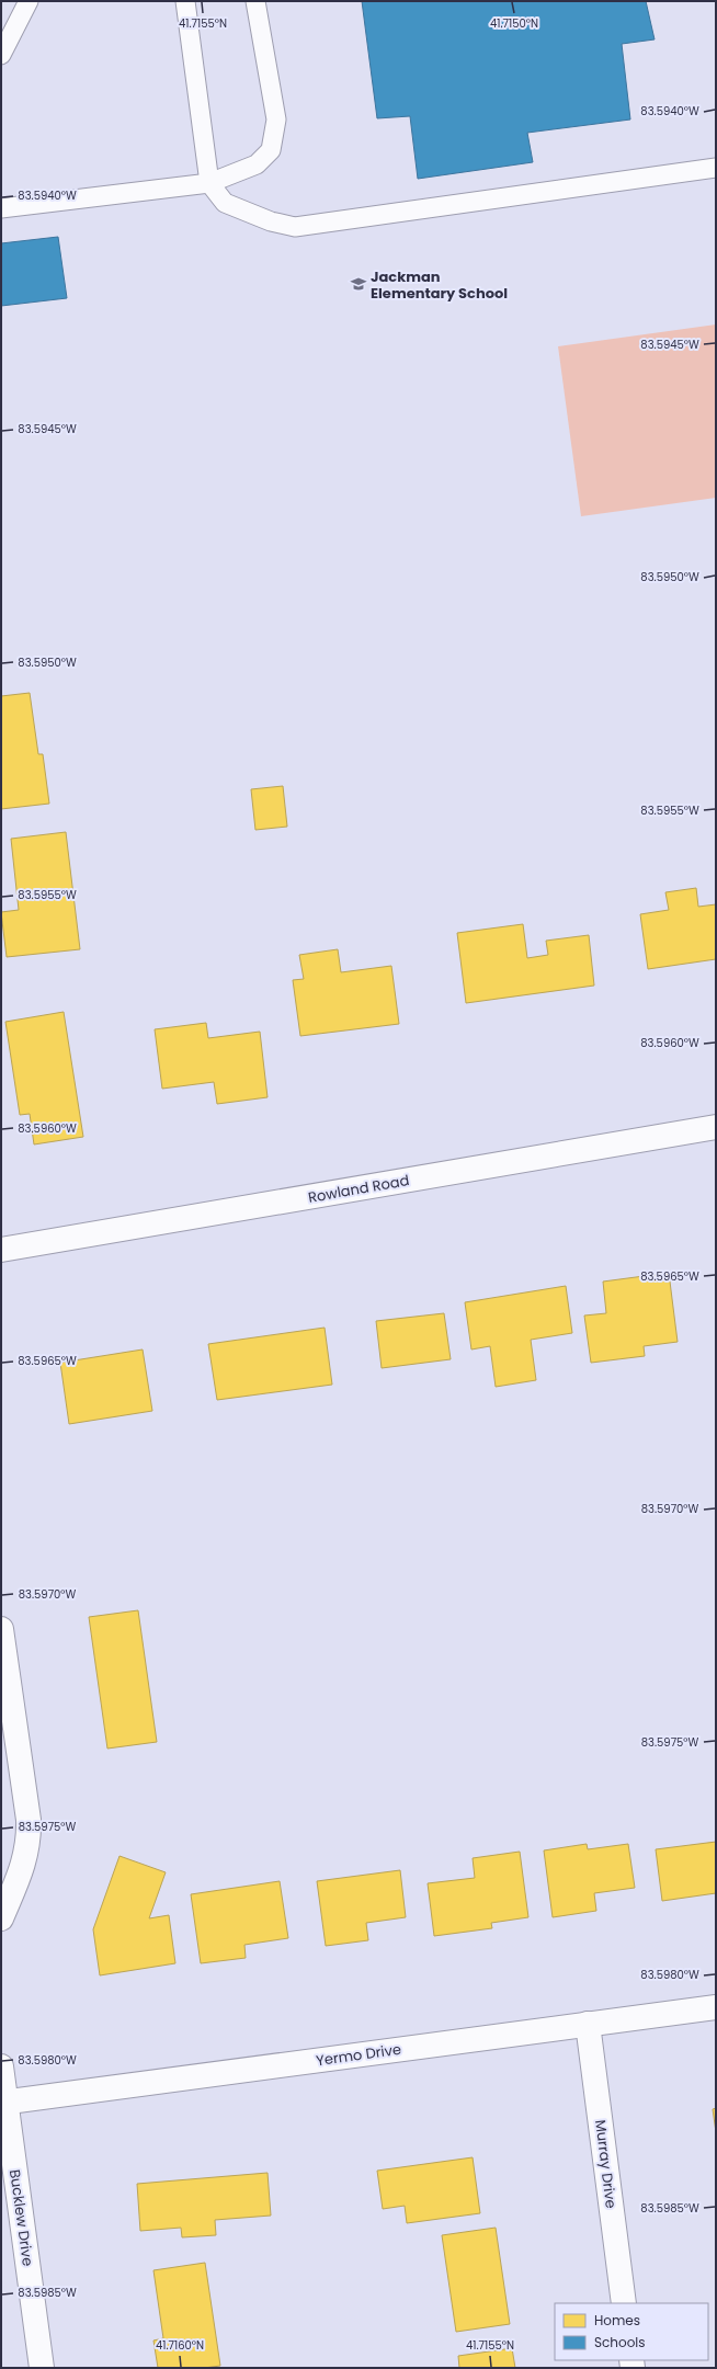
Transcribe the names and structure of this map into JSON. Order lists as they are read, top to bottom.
{
  "streets": {
    "street": [
      "Rowland Road",
      "Yermo Drive",
      "Murray Drive",
      "Bucklew Drive"
    ]
  },
  "crossings": [
    ["Yermo Drive", "Murray Drive"],
    ["Yermo Drive", "Bucklew Drive"]
  ],
  "places": {
    "school or university": ["Jackman Elementary School"]
  },
  "legend": ["Homes", "Schools"],
  "coordinates": [
    "41.7155°N",
    "41.7150°N",
    "83.5940°W",
    "83.5945°W",
    "83.5950°W",
    "83.5955°W",
    "83.5960°W",
    "83.5965°W",
    "83.5970°W",
    "83.5975°W",
    "83.5980°W",
    "83.5985°W",
    "41.7160°N"
  ]
}
